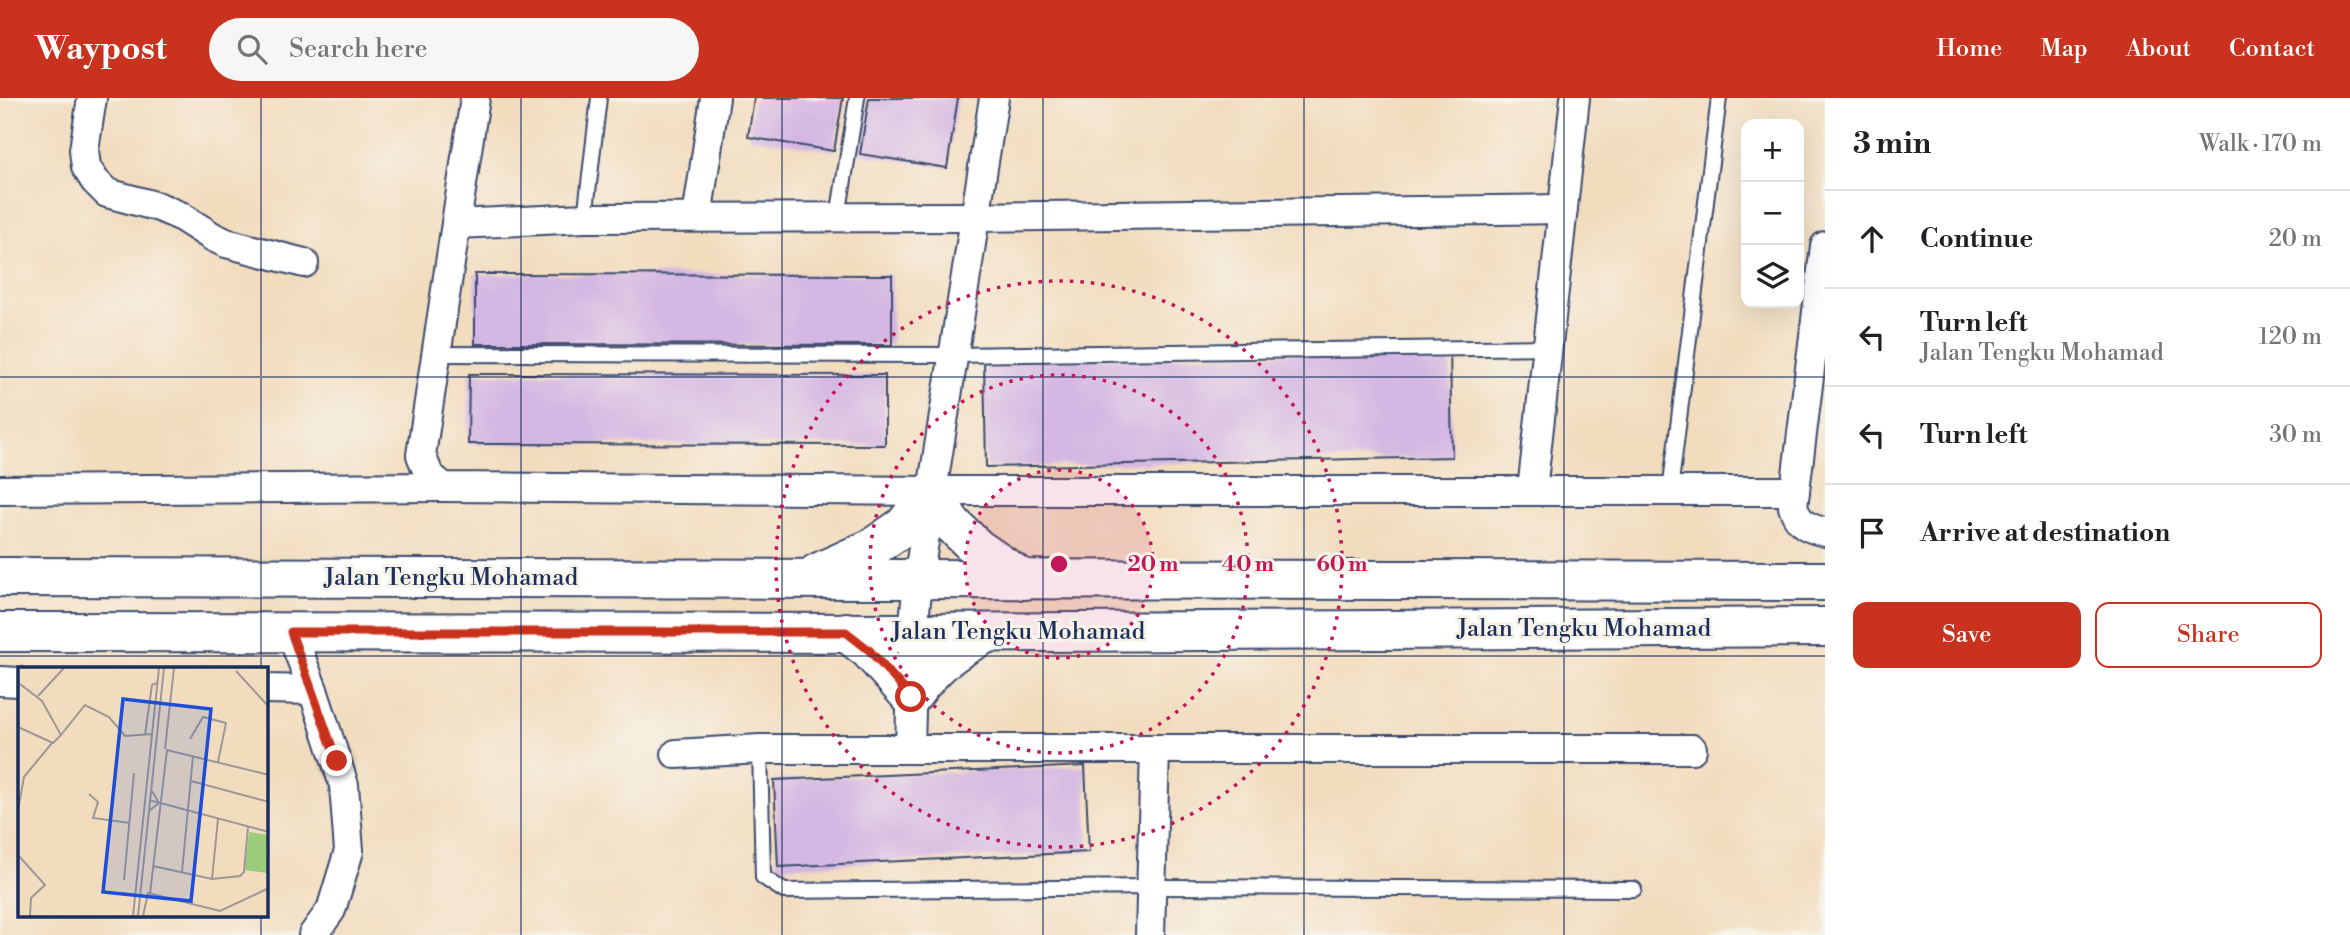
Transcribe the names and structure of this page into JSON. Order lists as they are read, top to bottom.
{
  "streets": {
    "main road": ["Jalan Tengku Mohamad"]
  },
  "page": {
    "header": "Waypost",
    "search": "Search here",
    "nav": [
      "Home",
      "Map",
      "About",
      "Contact"
    ],
    "heading": ["3 min", "Walk · 170 m"],
    "map_buttons": ["+", "−"],
    "list": [
      ["Continue", "20 m"],
      ["Turn left", "Jalan Tengku Mohamad", "120 m"],
      ["Turn left", "30 m"],
      "Arrive at destination"
    ],
    "buttons": ["Save", "Share"]
  },
  "rings": ["20 m", "40 m", "60 m"]
}
